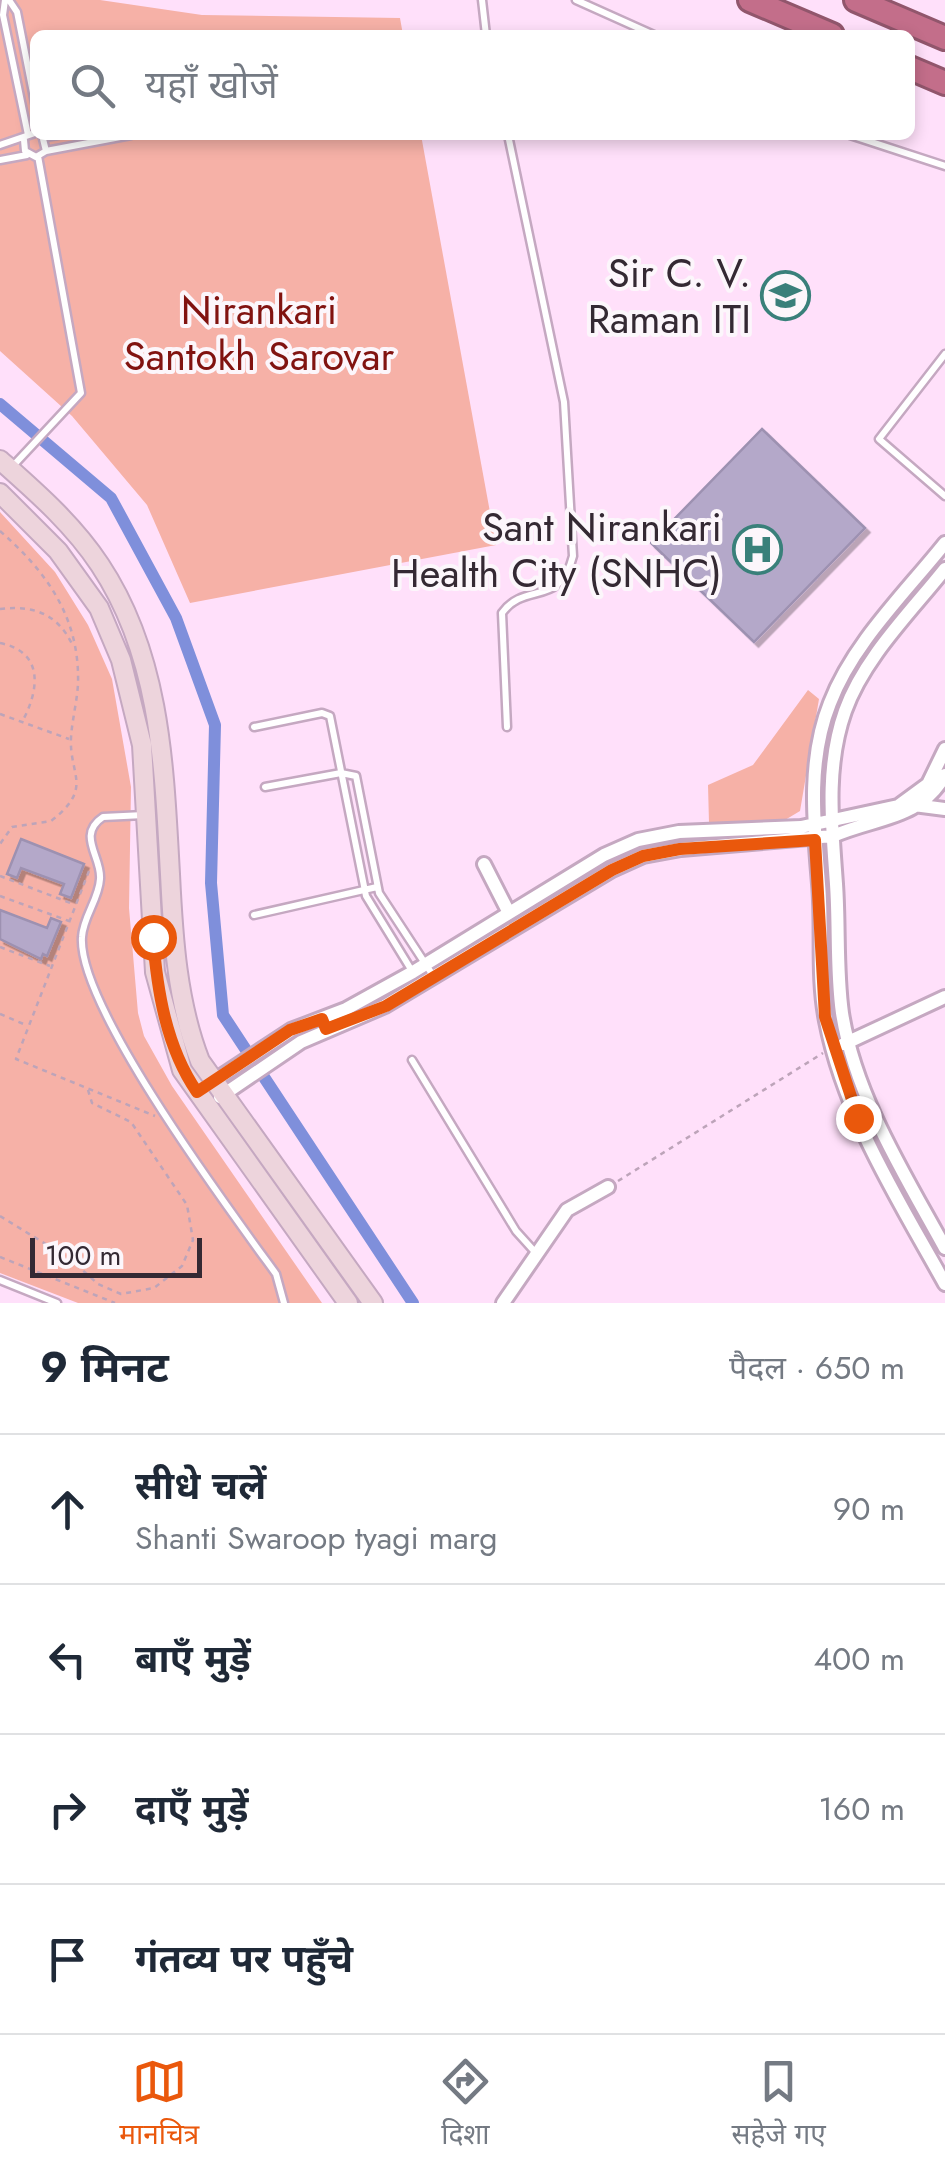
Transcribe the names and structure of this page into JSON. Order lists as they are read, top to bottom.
{
  "parks": ["Nirankari Santokh Sarovar"],
  "places": {
    "school or university": ["Sir C. V. Raman ITI"],
    "hospital": ["Sant Nirankari Health City (SNHC)"]
  },
  "scale_bar": "100 m",
  "page": {
    "search": "यहाँ खोजें",
    "scale": "100 m",
    "heading": ["9 मिनट", "पैदल · 650 m"],
    "list": [
      ["सीधे चलें", "Shanti Swaroop tyagi marg", "90 m"],
      ["बाएँ मुड़ें", "400 m"],
      ["दाएँ मुड़ें", "160 m"],
      "गंतव्य पर पहुँचे"
    ],
    "nav": ["मानचित्र", "दिशा", "सहेजे गए"]
  }
}
